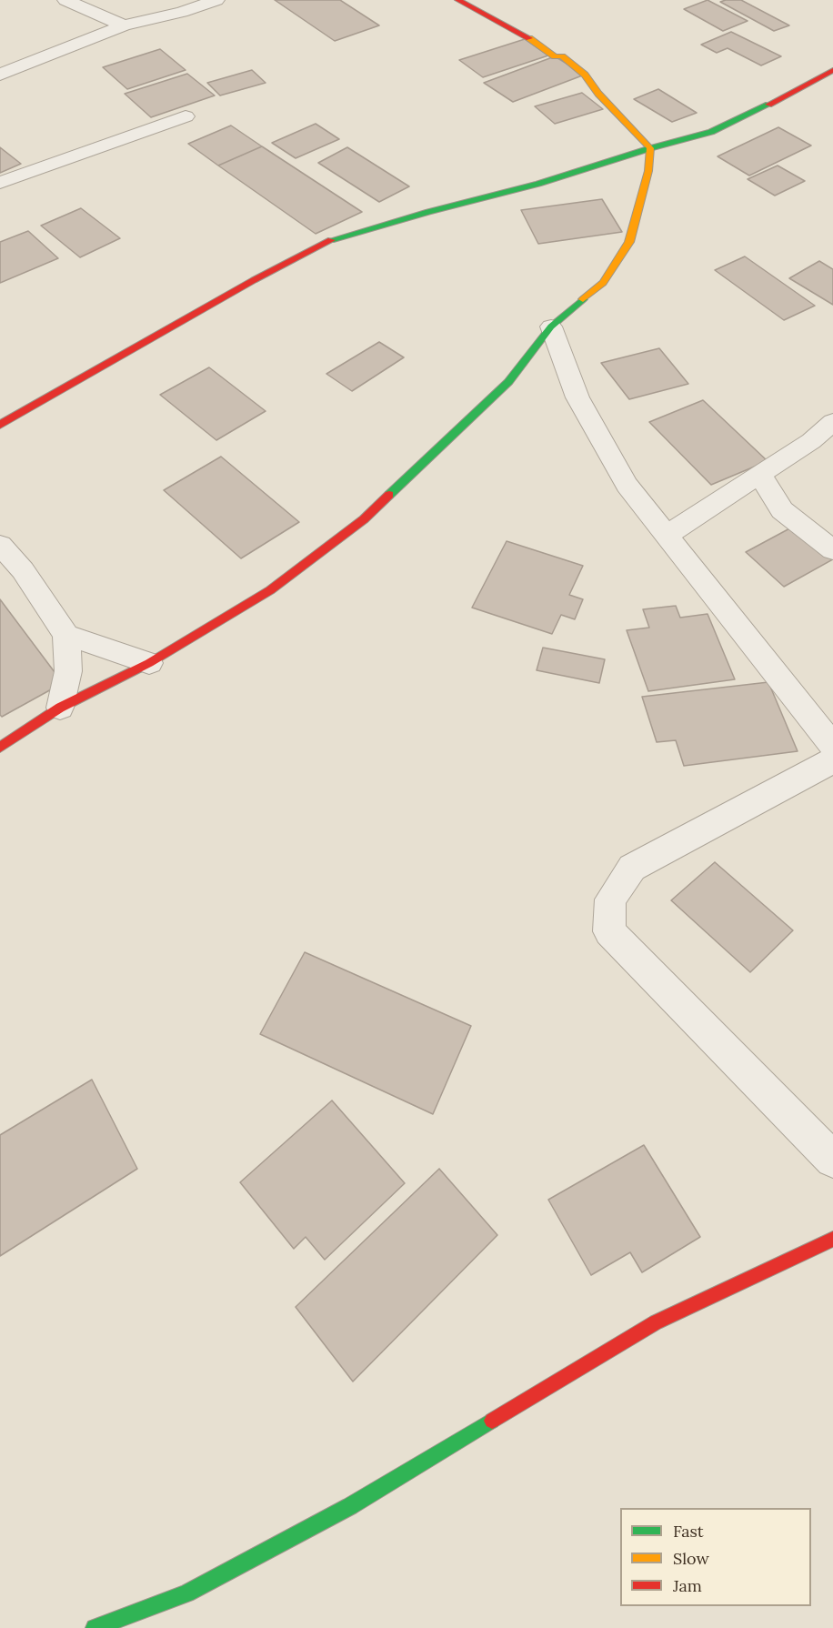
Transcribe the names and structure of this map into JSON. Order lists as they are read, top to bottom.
{
  "legend": ["Fast", "Slow", "Jam"]
}
